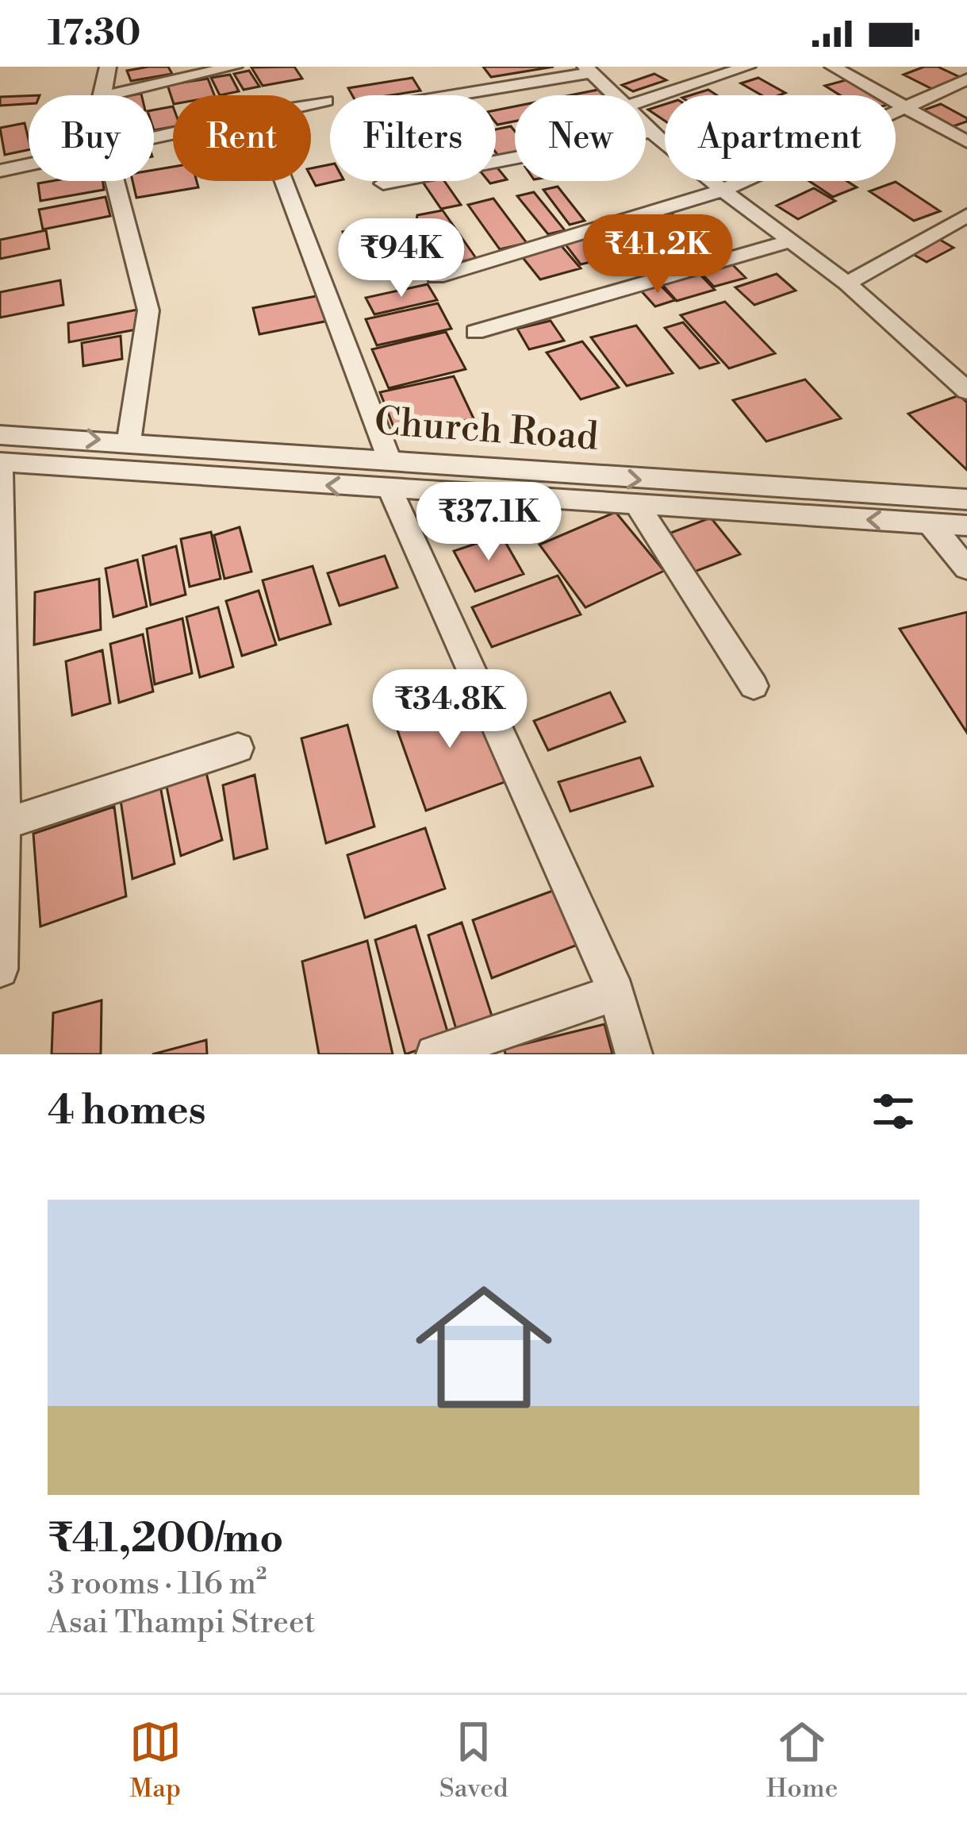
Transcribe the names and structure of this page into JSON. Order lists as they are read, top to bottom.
{
  "streets": {
    "street": ["Church Road"]
  },
  "page": {
    "status": "17:30",
    "chip": [
      "Buy",
      "Rent",
      "Filters",
      "New",
      "Apartment"
    ],
    "price": [
      "₹41.2K",
      "₹94K",
      "₹37.1K",
      "₹34.8K"
    ],
    "heading": "4 homes",
    "list": [
      {
        "name": "₹41,200/mo",
        "note": "3 rooms · 116 m² · Asai Thampi Street"
      }
    ],
    "tabs": ["Map", "Saved", "Home"]
  }
}
